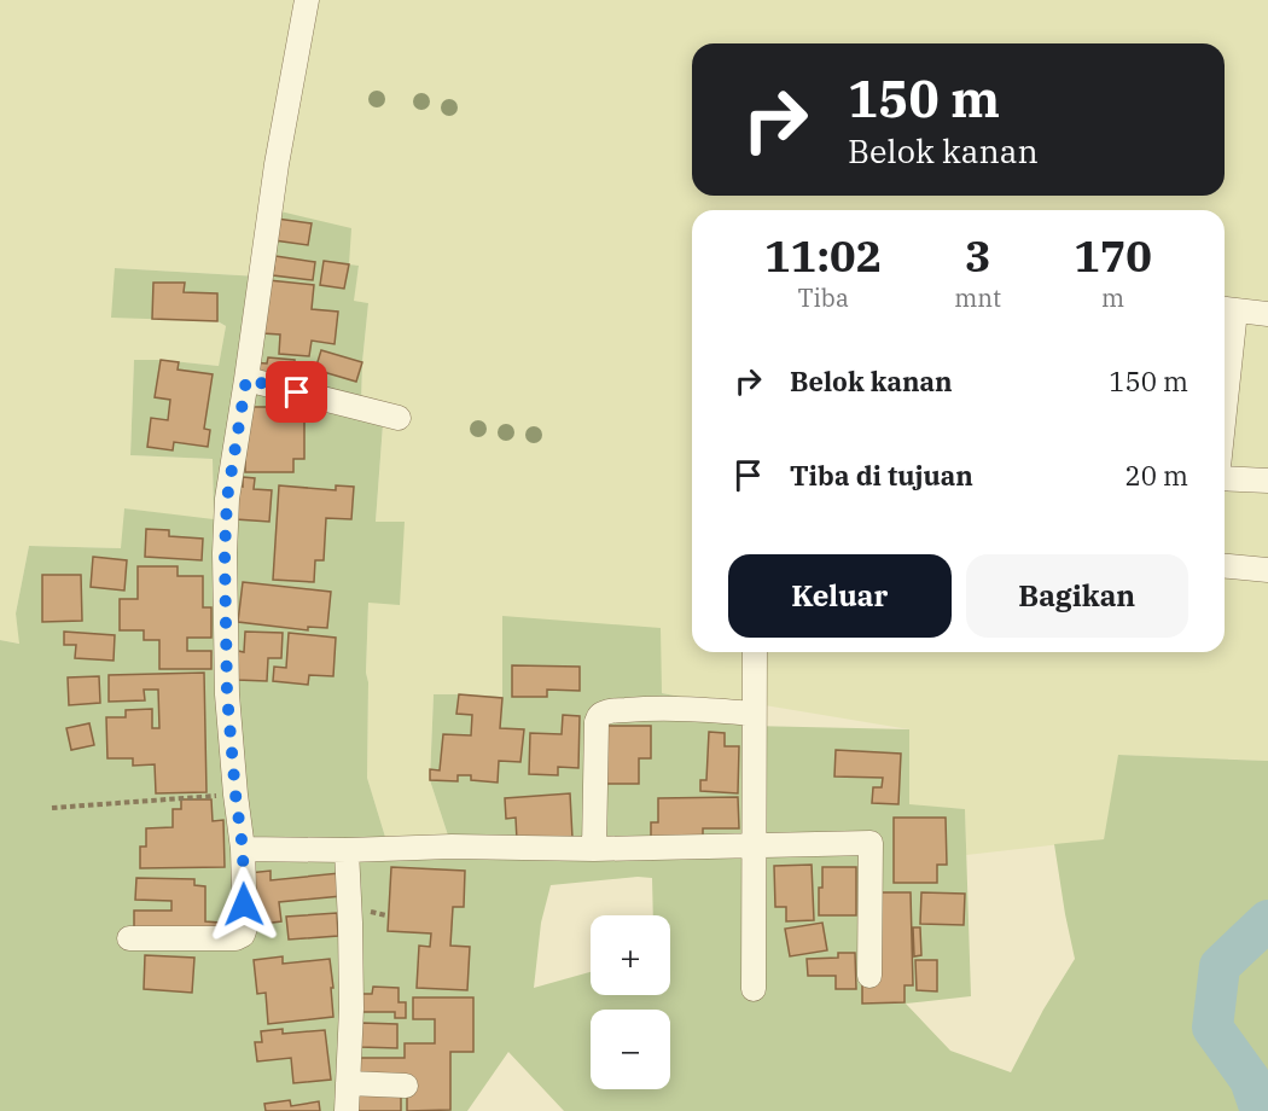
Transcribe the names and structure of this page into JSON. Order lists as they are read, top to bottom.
{
  "page": {
    "turn": ["150 m", "Belok kanan"],
    "eta": [
      "11:02",
      "Tiba",
      "3",
      "mnt",
      "170",
      "m"
    ],
    "list": [
      {
        "name": "Belok kanan",
        "value": "150 m"
      },
      {
        "name": "Tiba di tujuan",
        "value": "20 m"
      }
    ],
    "buttons": ["Keluar", "Bagikan"],
    "map_buttons": ["+", "−"]
  }
}
